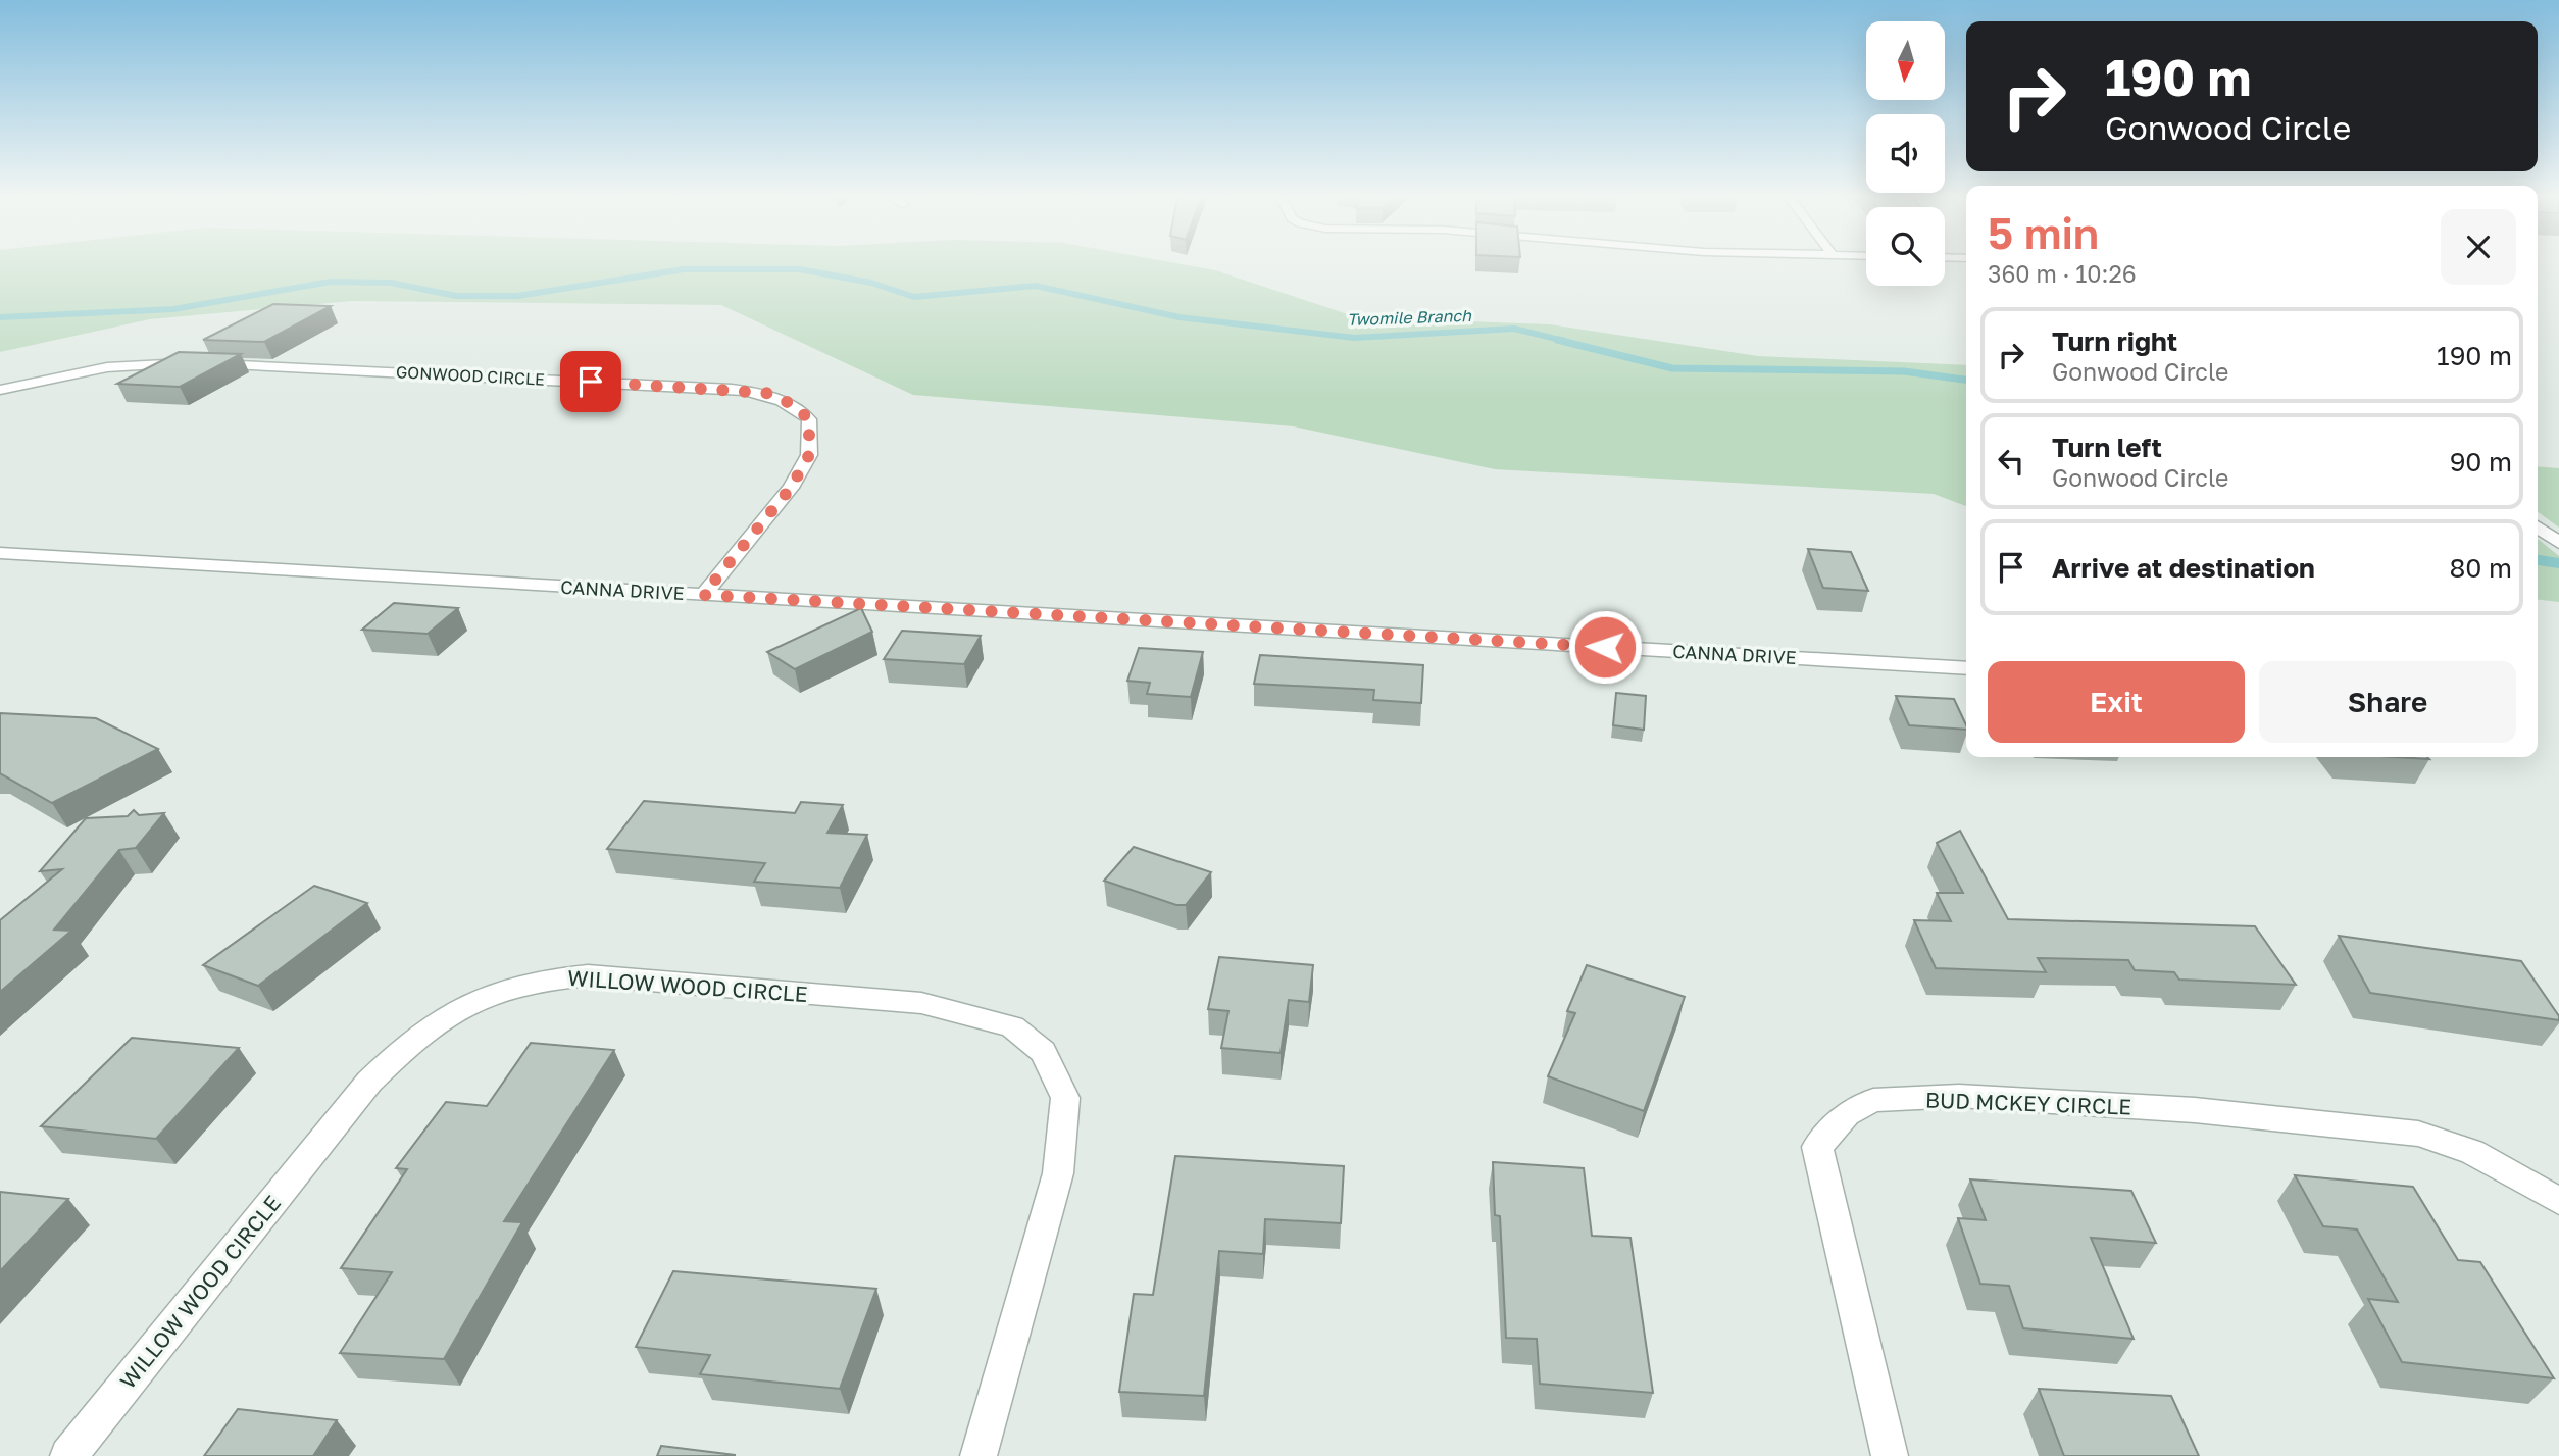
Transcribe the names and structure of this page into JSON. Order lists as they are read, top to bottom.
{
  "streets": {
    "street": [
      "GONWOOD CIRCLE",
      "CANNA DRIVE",
      "WILLOW WOOD CIRCLE",
      "BUD MCKEY CIRCLE"
    ]
  },
  "crossings": [
    ["GONWOOD CIRCLE", "CANNA DRIVE"]
  ],
  "water": ["Twomile Branch"],
  "north": "bottom",
  "page": {
    "turn": ["190 m", "Gonwood Circle"],
    "heading": ["5 min", "360 m · 10:26"],
    "list": [
      {
        "name": "Turn right",
        "note": "Gonwood Circle",
        "value": "190 m"
      },
      {
        "name": "Turn left",
        "note": "Gonwood Circle",
        "value": "90 m"
      },
      {
        "name": "Arrive at destination",
        "value": "80 m"
      }
    ],
    "buttons": ["Exit", "Share"]
  }
}
